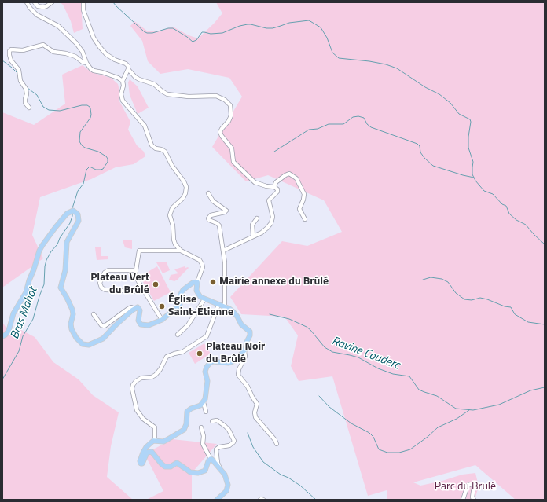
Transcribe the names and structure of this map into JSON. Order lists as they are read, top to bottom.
{
  "water": ["Bras Mahot", "Ravine Couderc"],
  "parks": ["Parc du Brulé"],
  "places": [
    "Mairie annexe du Brûlé",
    "Plateau Vert du Brûlé",
    "Église Saint-Étienne",
    "Plateau Noir du Brûlé"
  ]
}
